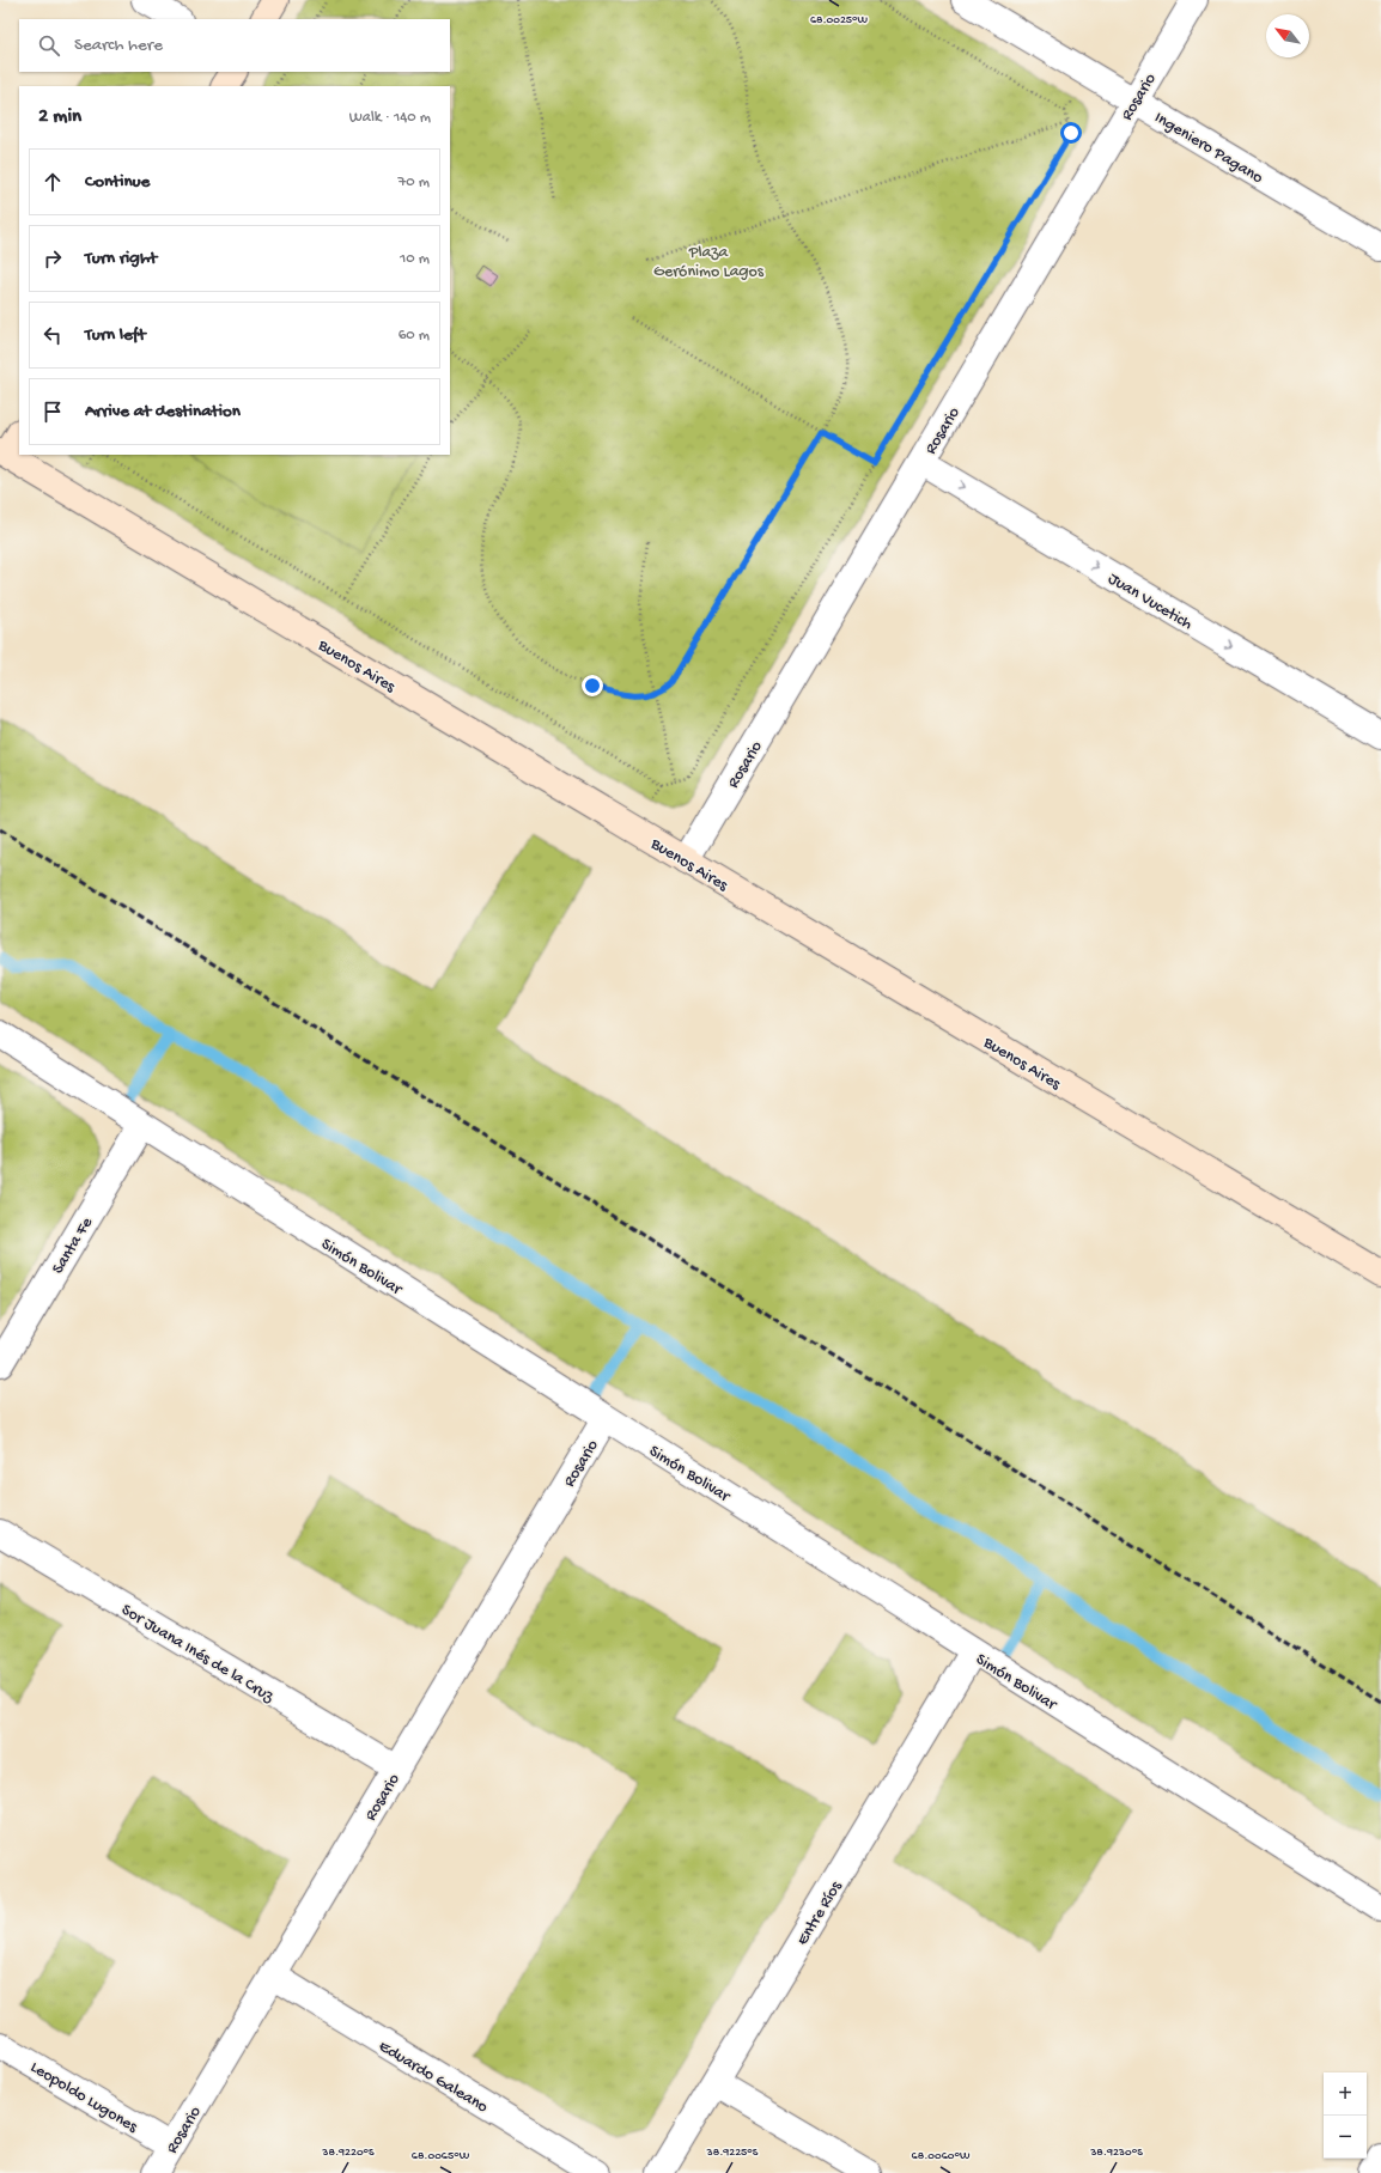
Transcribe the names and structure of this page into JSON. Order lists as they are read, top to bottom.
{
  "streets": {
    "street": [
      "Rosario",
      "Ingeniero Pagano",
      "Juan Vucetich",
      "Buenos Aires",
      "Santa Fe",
      "Simón Bolivar",
      "Sor Juana Inés de la Cruz",
      "Entre Ríos",
      "Eduardo Galeano",
      "Leopoldo Lugones"
    ]
  },
  "crossings": [
    ["Rosario", "Ingeniero Pagano"],
    ["Rosario", "Juan Vucetich"],
    ["Rosario", "Buenos Aires"],
    ["Rosario", "Simón Bolivar"],
    ["Rosario", "Sor Juana Inés de la Cruz"],
    ["Rosario", "Eduardo Galeano"],
    ["Rosario", "Leopoldo Lugones"],
    ["Santa Fe", "Simón Bolivar"],
    ["Simón Bolivar", "Entre Ríos"]
  ],
  "one_way": ["Juan Vucetich"],
  "parks": ["Plaza Gerónimo Lagos"],
  "north": "top left",
  "page": {
    "search": "Search here",
    "heading": ["2 min", "Walk · 140 m"],
    "list": [
      ["Continue", "70 m"],
      ["Turn right", "10 m"],
      ["Turn left", "60 m"],
      "Arrive at destination"
    ],
    "map_buttons": ["+", "−"]
  },
  "coordinates": [
    "68.0025°W",
    "38.9220°S",
    "38.9225°S",
    "38.9230°S",
    "68.0065°W",
    "68.0060°W"
  ]
}
